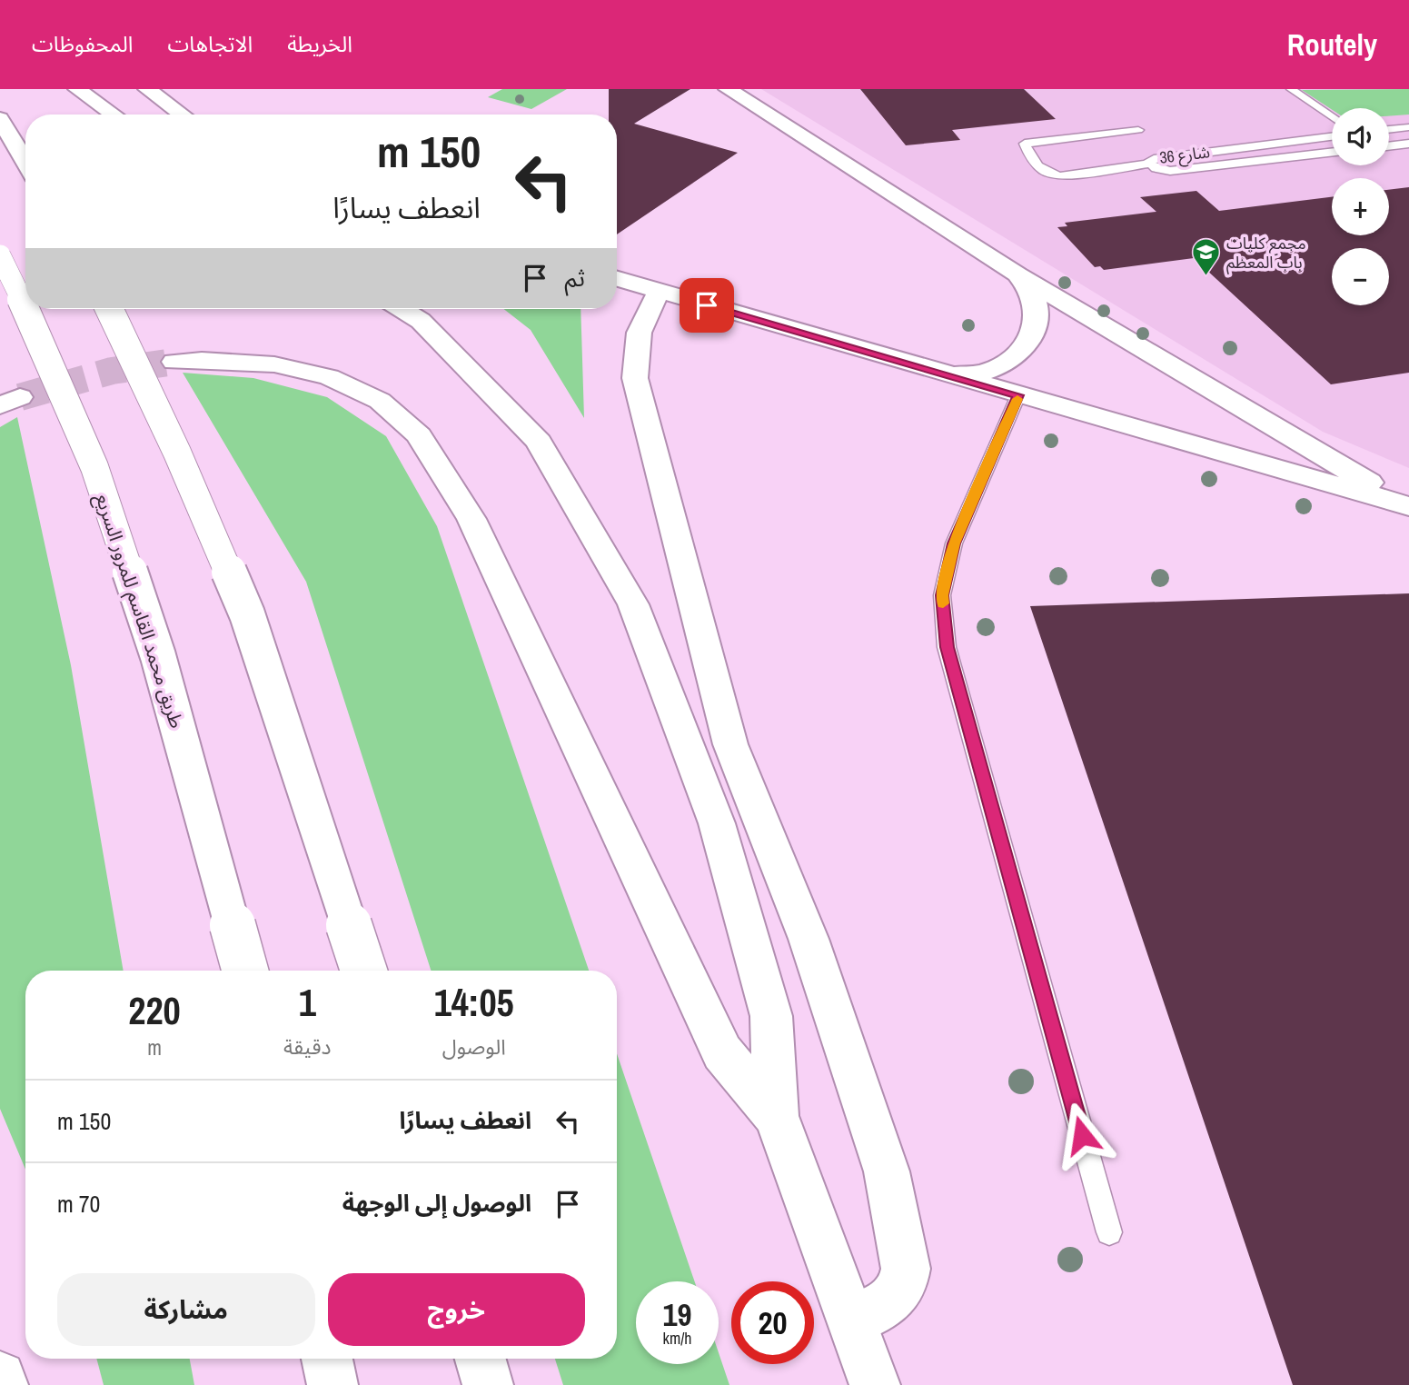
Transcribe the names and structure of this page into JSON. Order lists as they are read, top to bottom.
{
  "streets": {
    "main road": ["طريق محمد القاسم للمرور السريع"],
    "lane": ["شارع 36"]
  },
  "places": {
    "school or university": ["مجمع كليات باب المعظم"]
  },
  "page": {
    "header": "Routely",
    "nav": ["الخريطة", "الاتجاهات", "المحفوظات"],
    "map_buttons": ["+", "−"],
    "turn": ["150 m", "انعطف يسارًا"],
    "then": "ثم",
    "eta": [
      "14:05",
      "الوصول",
      "1",
      "دقيقة",
      "220",
      "m"
    ],
    "list": [
      {
        "name": "انعطف يسارًا",
        "value": "150 m"
      },
      {
        "name": "الوصول إلى الوجهة",
        "value": "70 m"
      }
    ],
    "buttons": ["خروج", "مشاركة"],
    "speed": "19 km/h",
    "limit": "20"
  }
}
